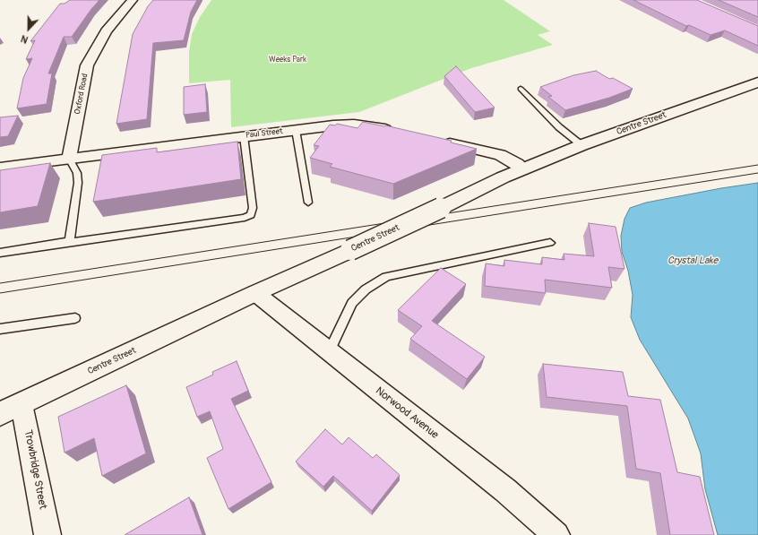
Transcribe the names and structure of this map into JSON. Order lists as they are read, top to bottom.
{
  "streets": {
    "main road": ["Centre Street"],
    "street": [
      "Oxford Road",
      "Paul Street",
      "Norwood Avenue",
      "Trowbridge Street"
    ]
  },
  "crossings": [
    ["Oxford Road", "Paul Street"],
    ["Centre Street", "Norwood Avenue"],
    ["Centre Street", "Trowbridge Street"]
  ],
  "water": ["Crystal Lake"],
  "parks": ["Weeks Park"],
  "north": "bottom"
}
